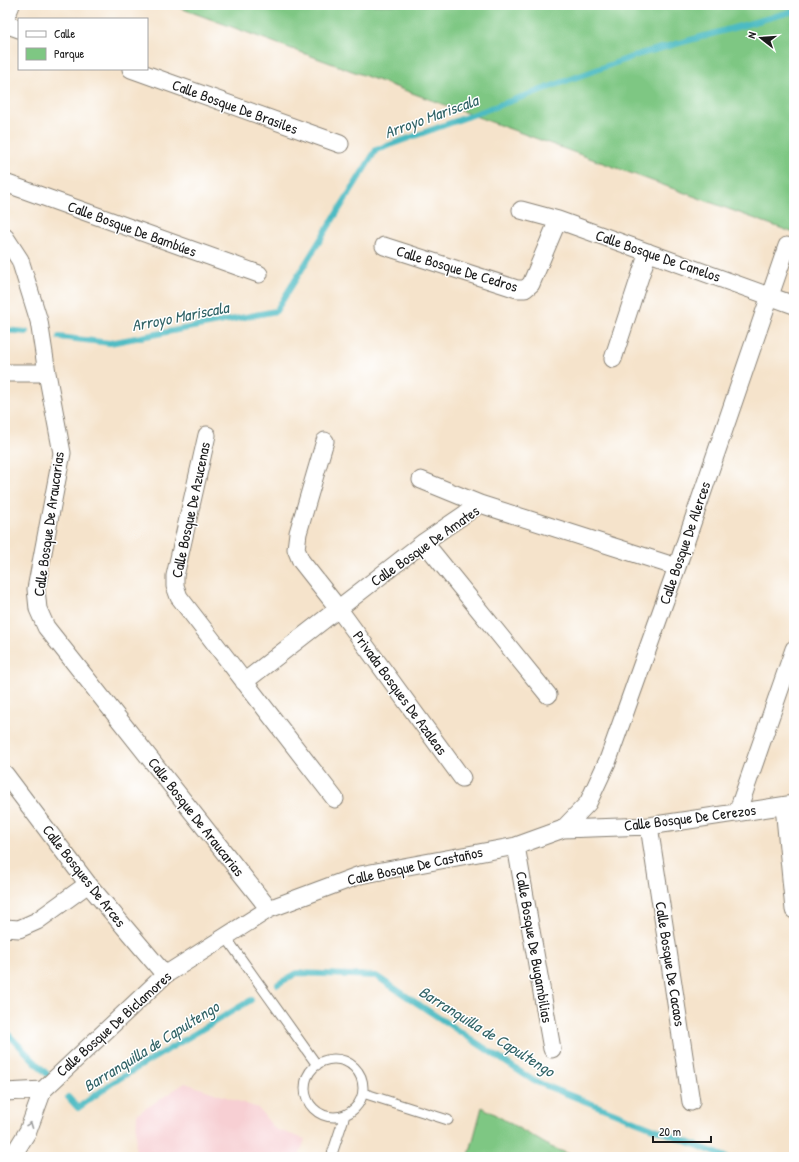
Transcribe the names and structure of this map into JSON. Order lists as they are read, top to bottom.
{
  "streets": {
    "street": [
      "Calle Bosque De Brasiles",
      "Calle Bosque De Bambúes",
      "Calle Bosque De Canelos",
      "Calle Bosque De Cedros",
      "Calle Bosque De Azucenas",
      "Calle Bosque De Araucarias",
      "Calle Bosque De Alerces",
      "Calle Bosque De Amates",
      "Privada Bosques De Azaleas",
      "Calle Bosque De Cerezos",
      "Calle Bosque De Castaños",
      "Calle Bosques De Arces",
      "Calle Bosque De Bugambilias",
      "Calle Bosque De Cacaos",
      "Calle Bosque De Biclamores"
    ]
  },
  "crossings": [
    ["Calle Bosque De Canelos", "Calle Bosque De Cedros"],
    ["Calle Bosque De Canelos", "Calle Bosque De Alerces"],
    ["Calle Bosque De Azucenas", "Calle Bosque De Amates"],
    ["Calle Bosque De Araucarias", "Calle Bosque De Castaños"],
    ["Calle Bosque De Araucarias", "Calle Bosque De Biclamores"],
    ["Calle Bosque De Alerces", "Calle Bosque De Amates"],
    ["Calle Bosque De Alerces", "Calle Bosque De Cerezos"],
    ["Calle Bosque De Alerces", "Calle Bosque De Castaños"],
    ["Calle Bosque De Amates", "Privada Bosques De Azaleas"],
    ["Calle Bosque De Cerezos", "Calle Bosque De Castaños"],
    ["Calle Bosque De Cerezos", "Calle Bosque De Cacaos"],
    ["Calle Bosque De Castaños", "Calle Bosque De Bugambilias"],
    ["Calle Bosque De Castaños", "Calle Bosque De Biclamores"],
    ["Calle Bosques De Arces", "Calle Bosque De Biclamores"]
  ],
  "water": ["Arroyo Mariscala", "Barranquilla de Capultengo"],
  "legend": ["Calle", "Parque"],
  "scale_bar": "20 m",
  "north": "left"
}
